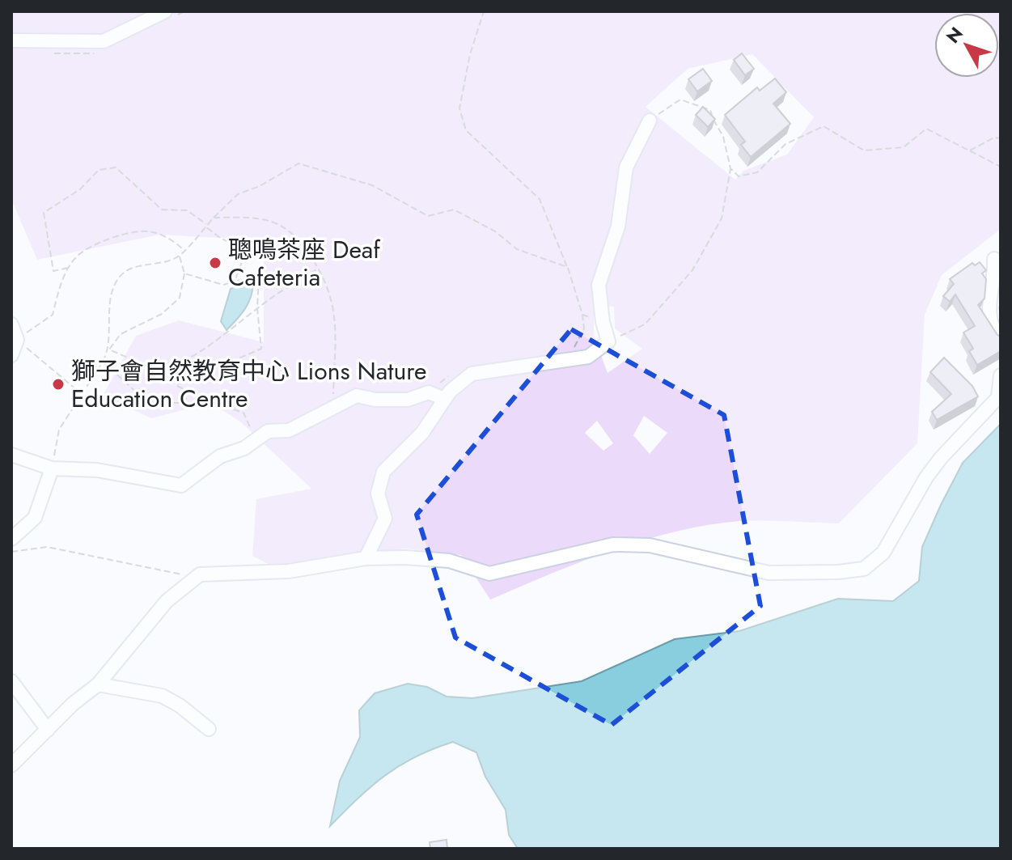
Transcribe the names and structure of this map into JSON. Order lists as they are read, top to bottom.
{
  "places": ["聰鳴茶座 Deaf Cafeteria", "獅子會自然教育中心 Lions Nature Education Centre"],
  "north": "top left"
}
